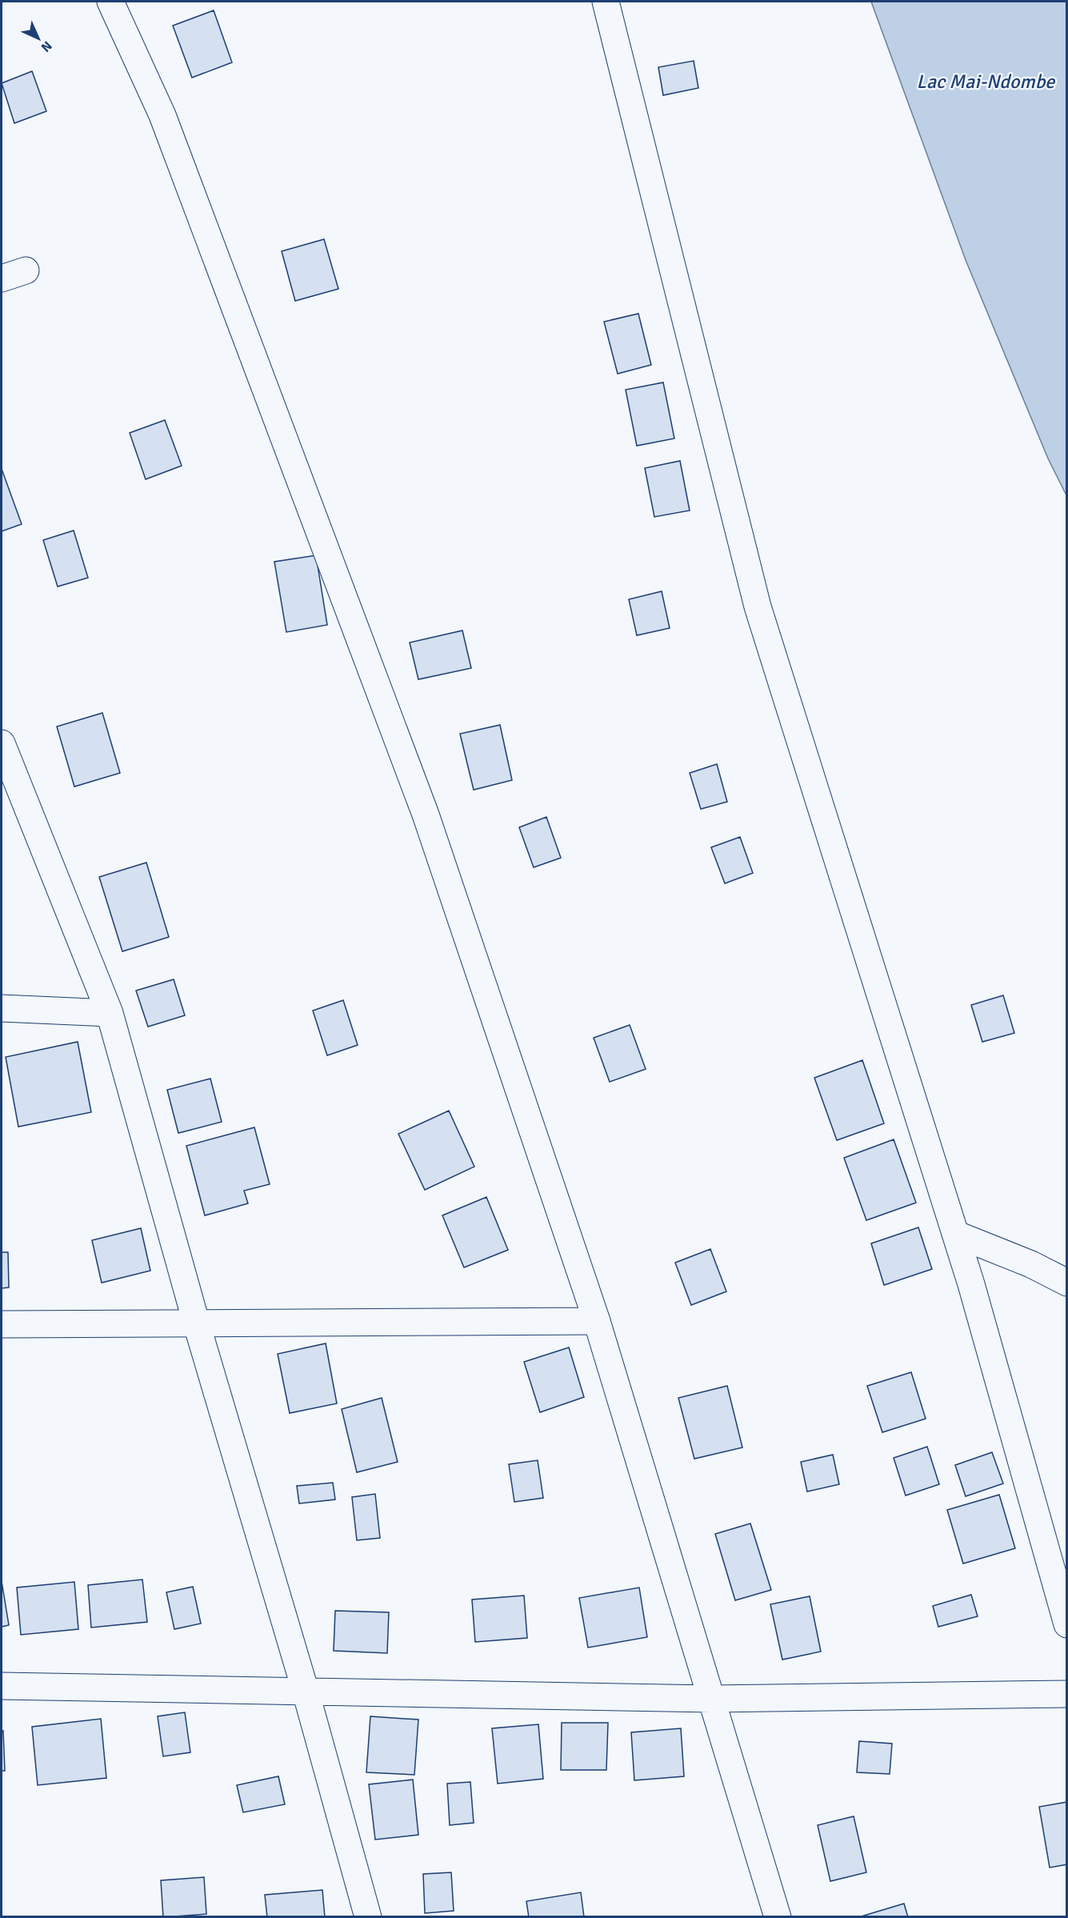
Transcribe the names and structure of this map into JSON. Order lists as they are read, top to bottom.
{
  "water": ["Lac Mai-Ndombe"],
  "north": "bottom right"
}
